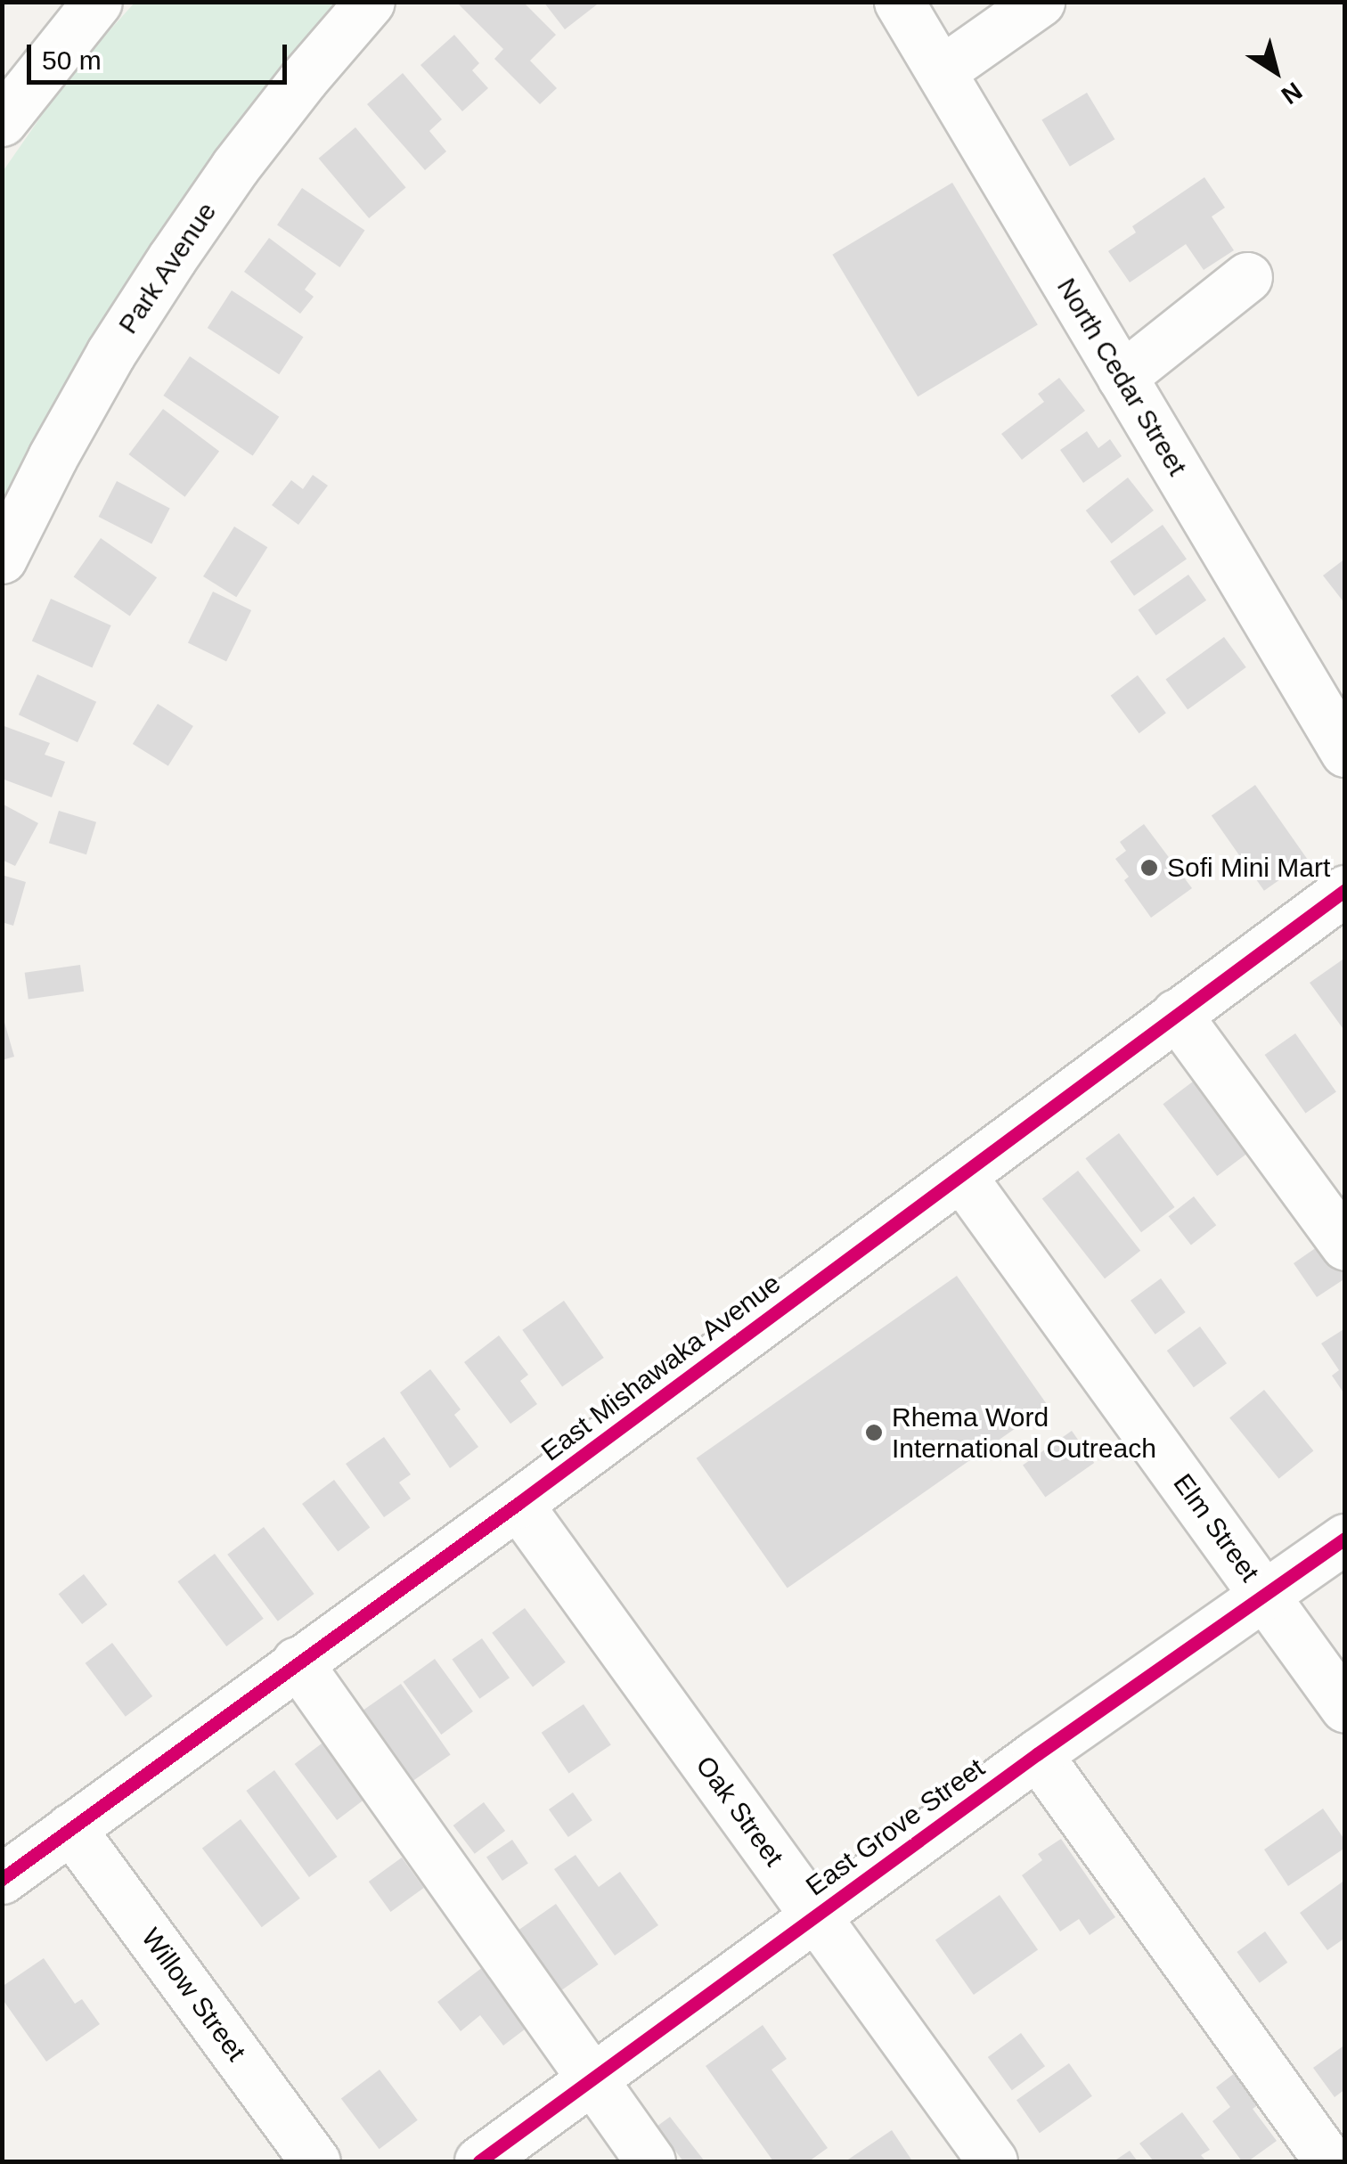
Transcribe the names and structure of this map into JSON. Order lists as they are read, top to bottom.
{
  "streets": {
    "street": [
      "Park Avenue",
      "North Cedar Street",
      "East Mishawaka Avenue",
      "Elm Street",
      "Oak Street",
      "East Grove Street",
      "Willow Street"
    ]
  },
  "crossings": [
    ["East Mishawaka Avenue", "Elm Street"],
    ["East Mishawaka Avenue", "Oak Street"],
    ["East Mishawaka Avenue", "Willow Street"],
    ["Elm Street", "East Grove Street"],
    ["Oak Street", "East Grove Street"]
  ],
  "places": ["Sofi Mini Mart", "Rhema Word International Outreach"],
  "scale_bar": "50 m",
  "north": "bottom right"
}
